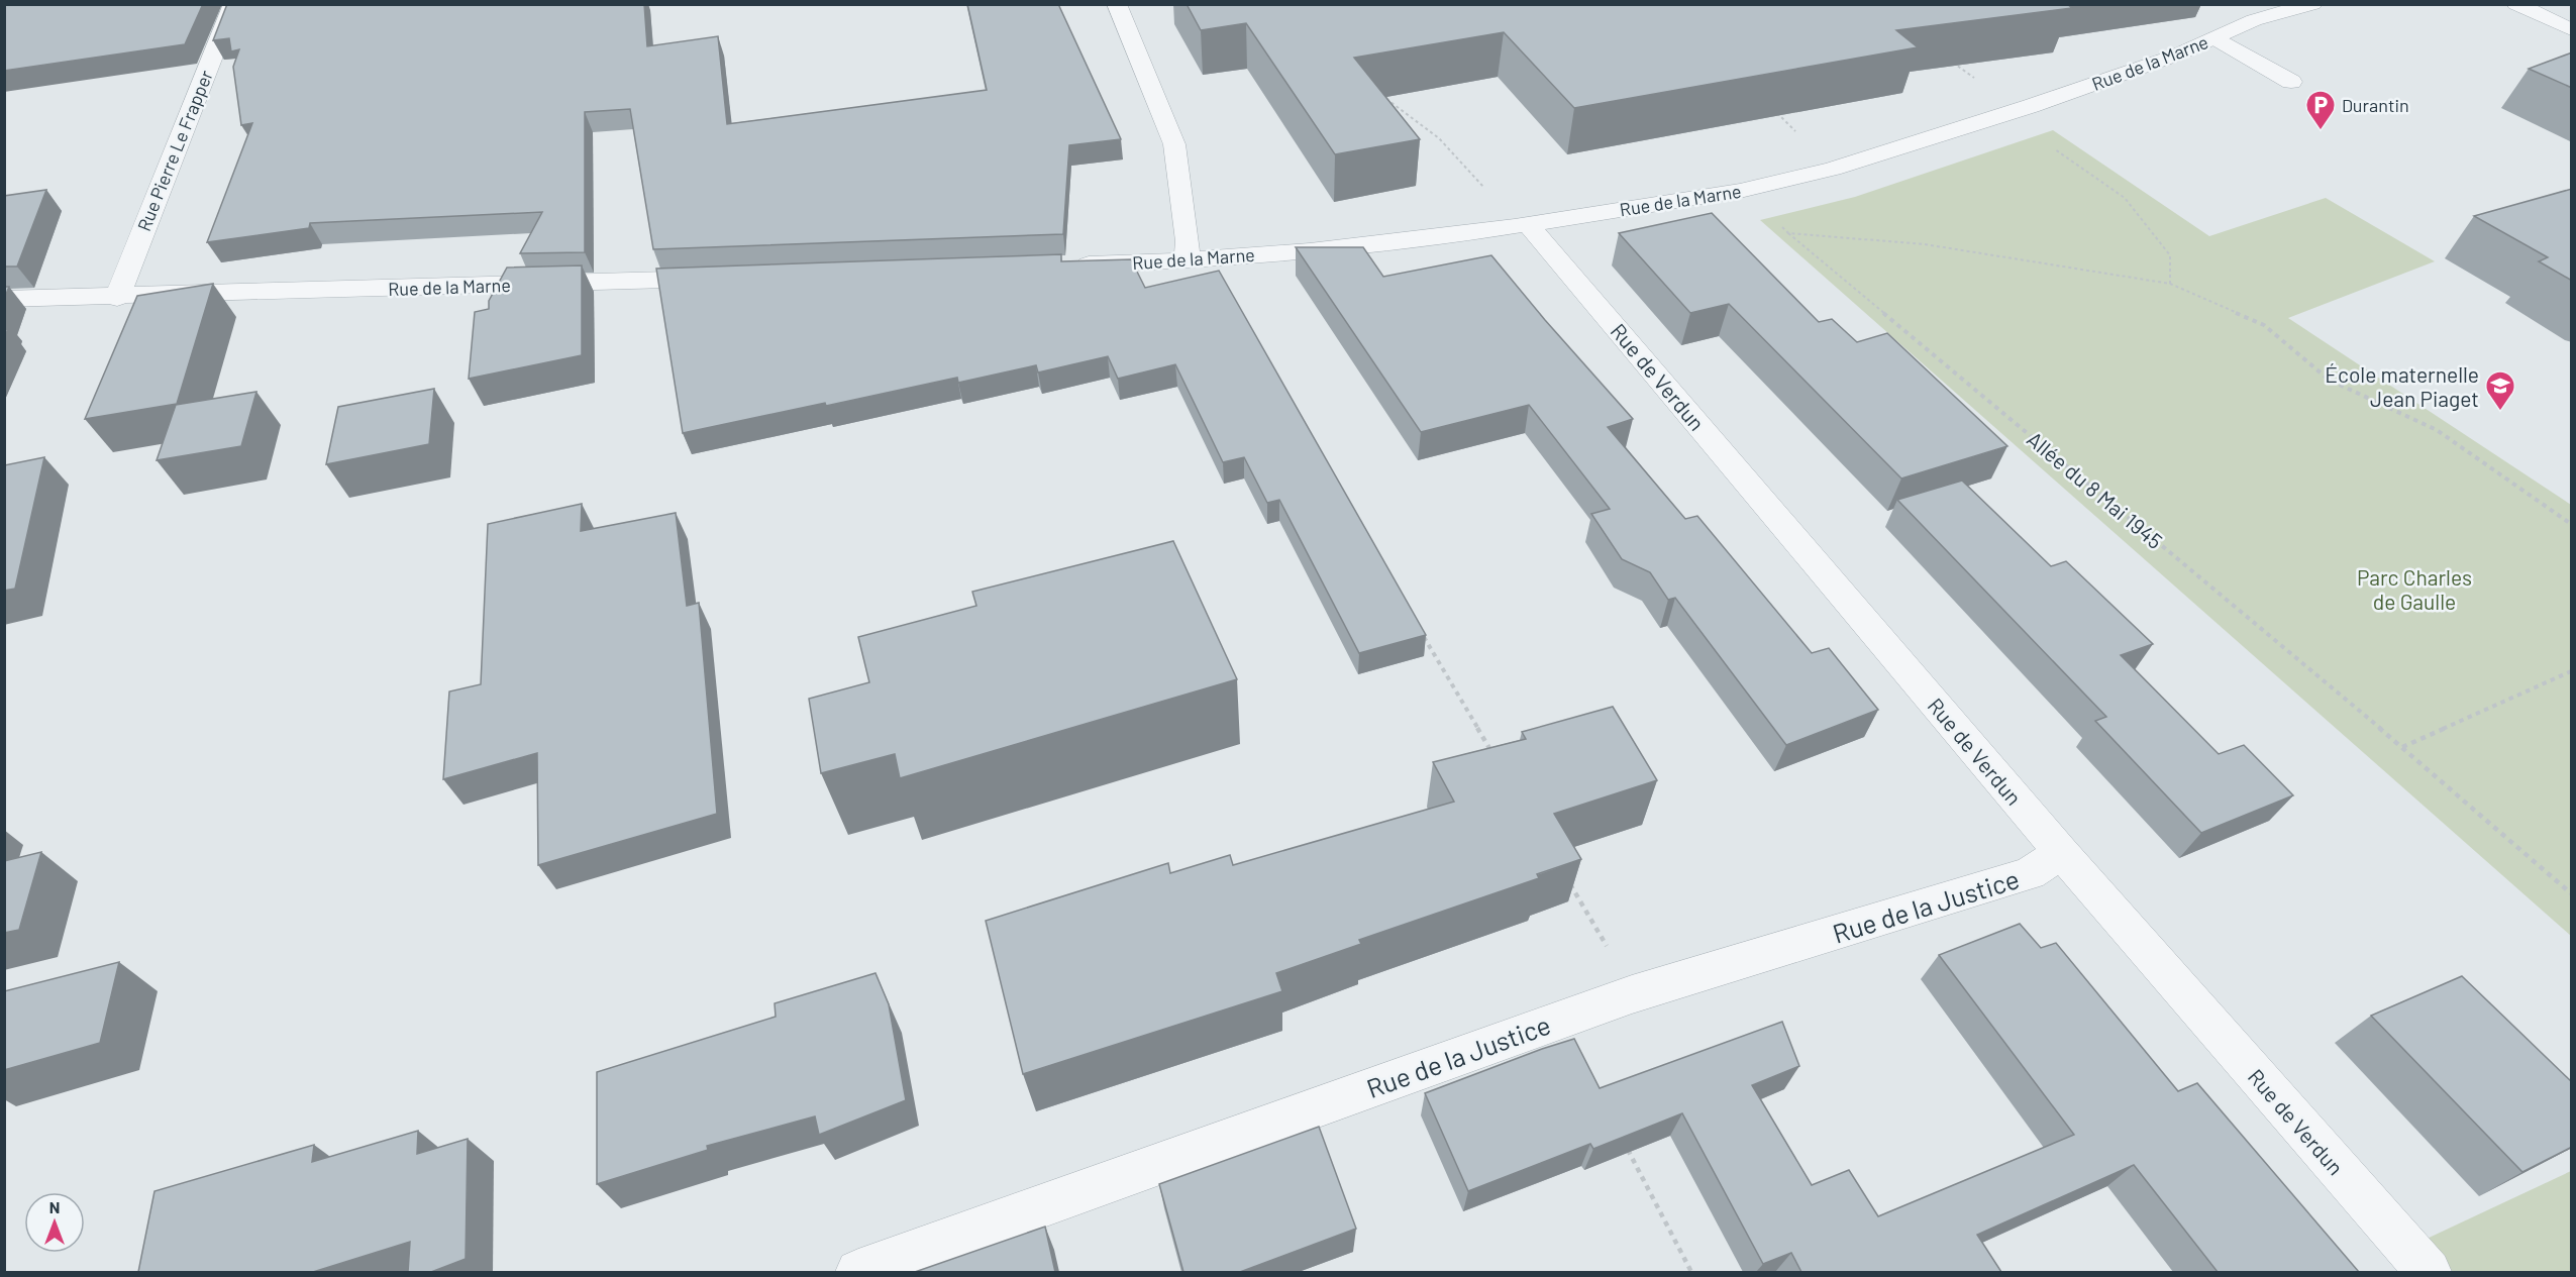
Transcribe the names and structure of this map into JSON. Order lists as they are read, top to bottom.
{
  "streets": {
    "street": [
      "Rue de la Marne",
      "Rue Pierre Le Frapper",
      "Rue de Verdun",
      "Rue de la Justice"
    ],
    "path": ["Allée du 8 Mai 1945"]
  },
  "crossings": [
    ["Rue de la Marne", "Rue Pierre Le Frapper"],
    ["Rue de la Marne", "Rue de Verdun"],
    ["Rue de la Marne", "Allée du 8 Mai 1945"],
    ["Rue de Verdun", "Rue de la Justice"]
  ],
  "parks": ["Parc Charles de Gaulle"],
  "places": {
    "parking": ["Durantin"],
    "school or university": ["École maternelle Jean Piaget"]
  },
  "north": "top"
}
